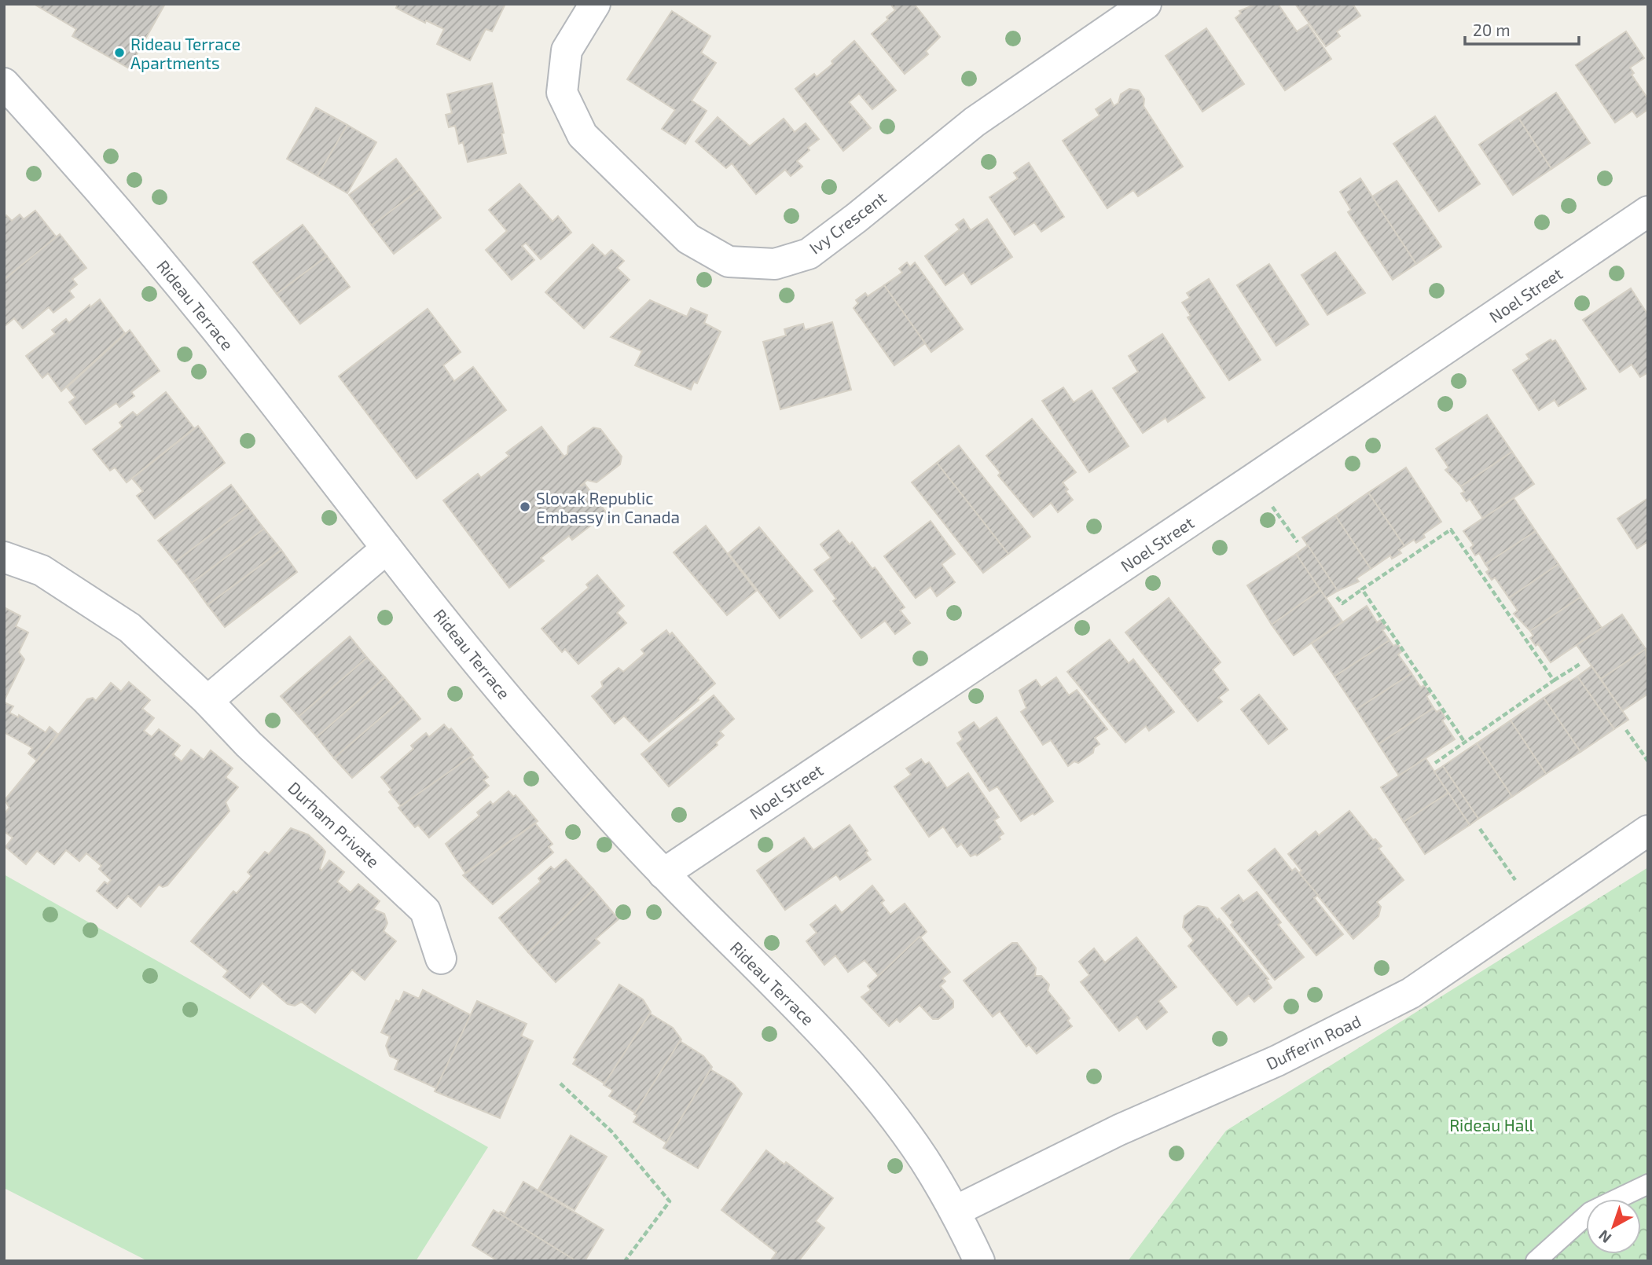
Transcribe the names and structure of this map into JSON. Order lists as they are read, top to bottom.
{
  "streets": {
    "street": [
      "Ivy Crescent",
      "Noel Street",
      "Rideau Terrace",
      "Durham Private",
      "Dufferin Road"
    ]
  },
  "crossings": [
    ["Noel Street", "Rideau Terrace"],
    ["Rideau Terrace", "Dufferin Road"]
  ],
  "parks": ["Rideau Hall"],
  "places": ["Rideau Terrace Apartments", "Slovak Republic Embassy in Canada"],
  "scale_bar": "20 m",
  "north": "bottom left"
}
